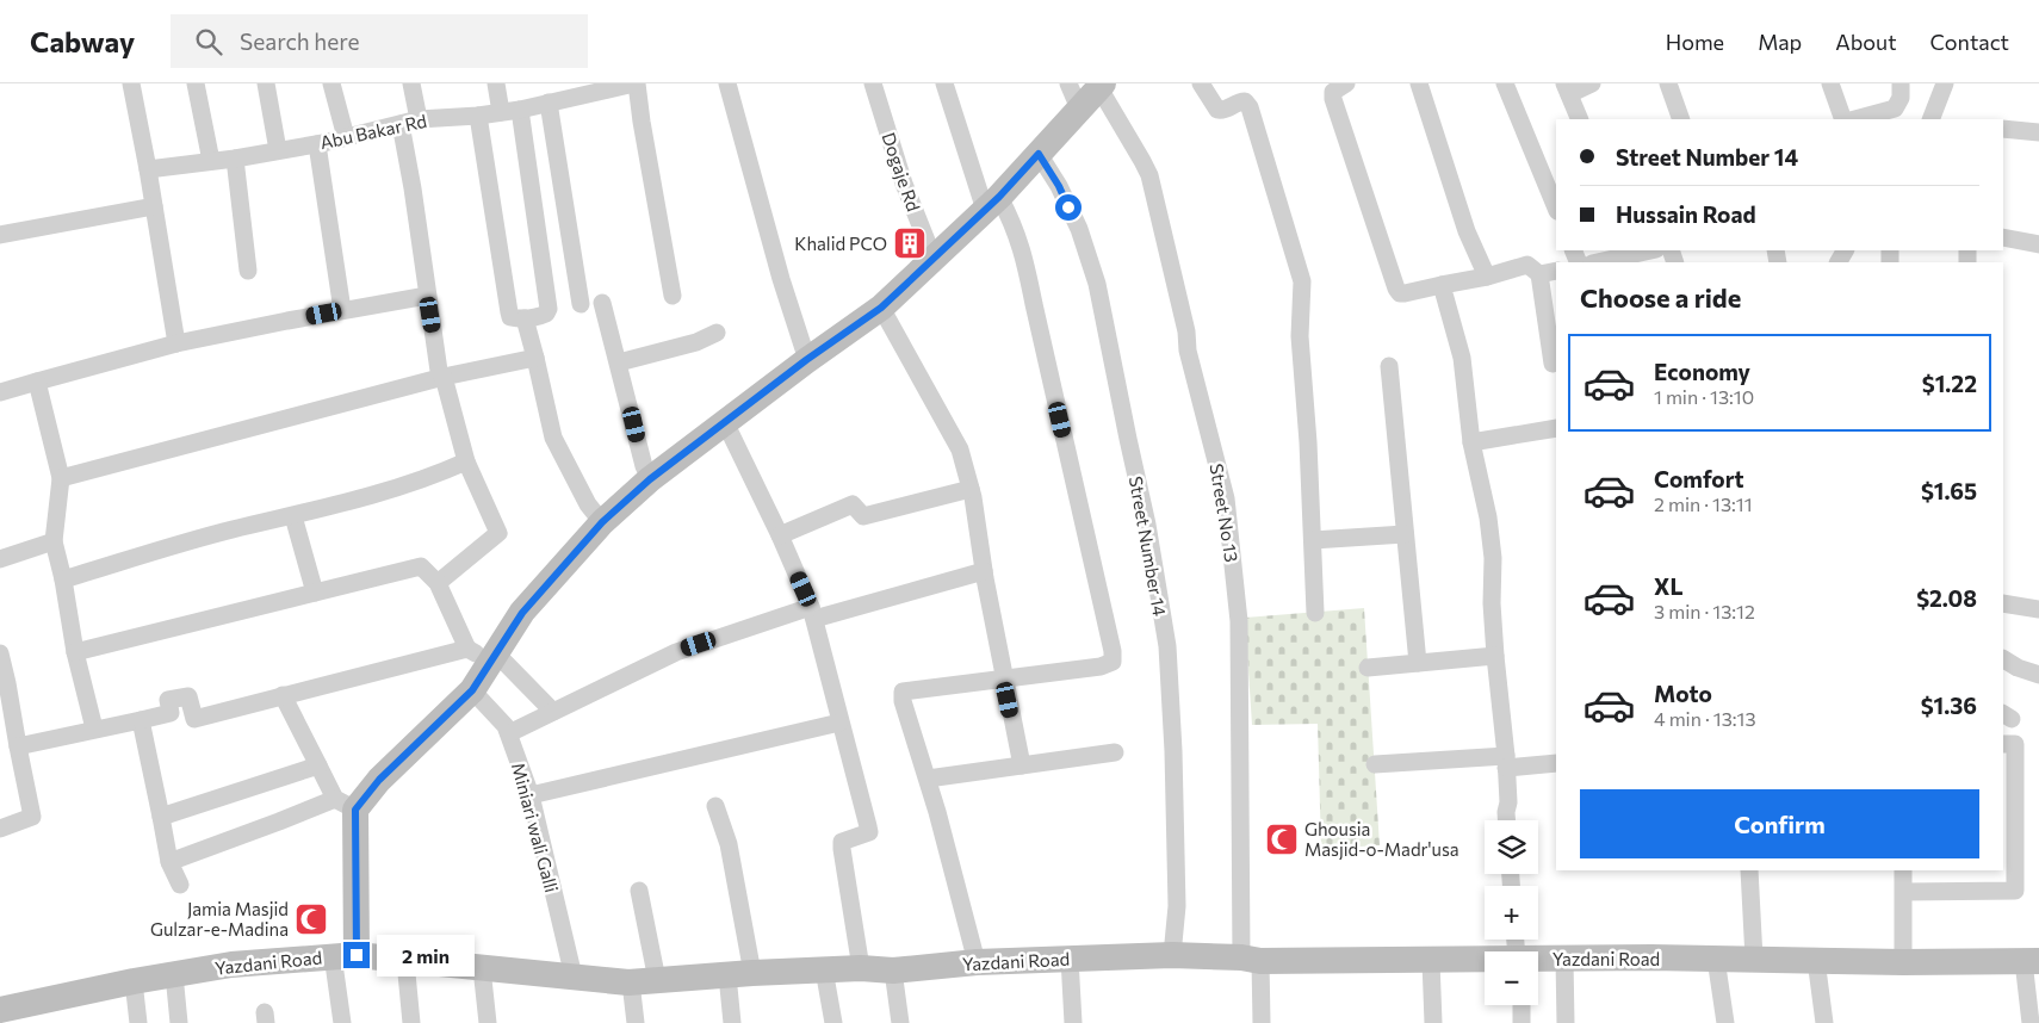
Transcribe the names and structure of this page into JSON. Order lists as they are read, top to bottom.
{
  "streets": {
    "street": [
      "Abu Bakar Rd",
      "Dogaje Rd",
      "Street No 13",
      "Street Number 14",
      "Miniari wali Galli",
      "Yazdani Road"
    ]
  },
  "crossings": [
    ["Street No 13", "Yazdani Road"],
    ["Street Number 14", "Yazdani Road"],
    ["Miniari wali Galli", "Yazdani Road"]
  ],
  "places": {
    "building": ["Khalid PCO"],
    "mosque": ["Ghousia Masjid-o-Madr'usa", "Jamia Masjid Gulzar-e-Madina"]
  },
  "page": {
    "header": "Cabway",
    "search": "Search here",
    "nav": [
      "Home",
      "Map",
      "About",
      "Contact"
    ],
    "banner": ["Street Number 14", "Hussain Road"],
    "heading": "Choose a ride",
    "list": [
      {
        "name": "Economy",
        "note": "1 min · 13:10",
        "value": "$1.22"
      },
      {
        "name": "Comfort",
        "note": "2 min · 13:11",
        "value": "$1.65"
      },
      {
        "name": "XL",
        "note": "3 min · 13:12",
        "value": "$2.08"
      },
      {
        "name": "Moto",
        "note": "4 min · 13:13",
        "value": "$1.36"
      }
    ],
    "buttons": "Confirm",
    "map_buttons": ["+", "−"],
    "bubble": "2 min"
  }
}
